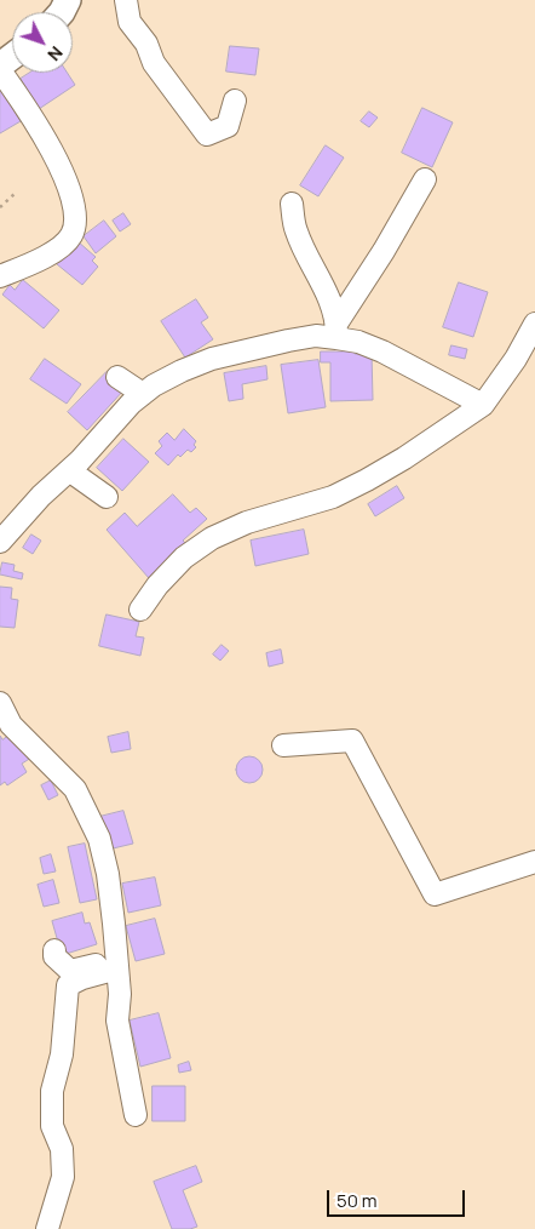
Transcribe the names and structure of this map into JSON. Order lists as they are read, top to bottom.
{
  "scale_bar": "50 m",
  "north": "bottom right"
}
